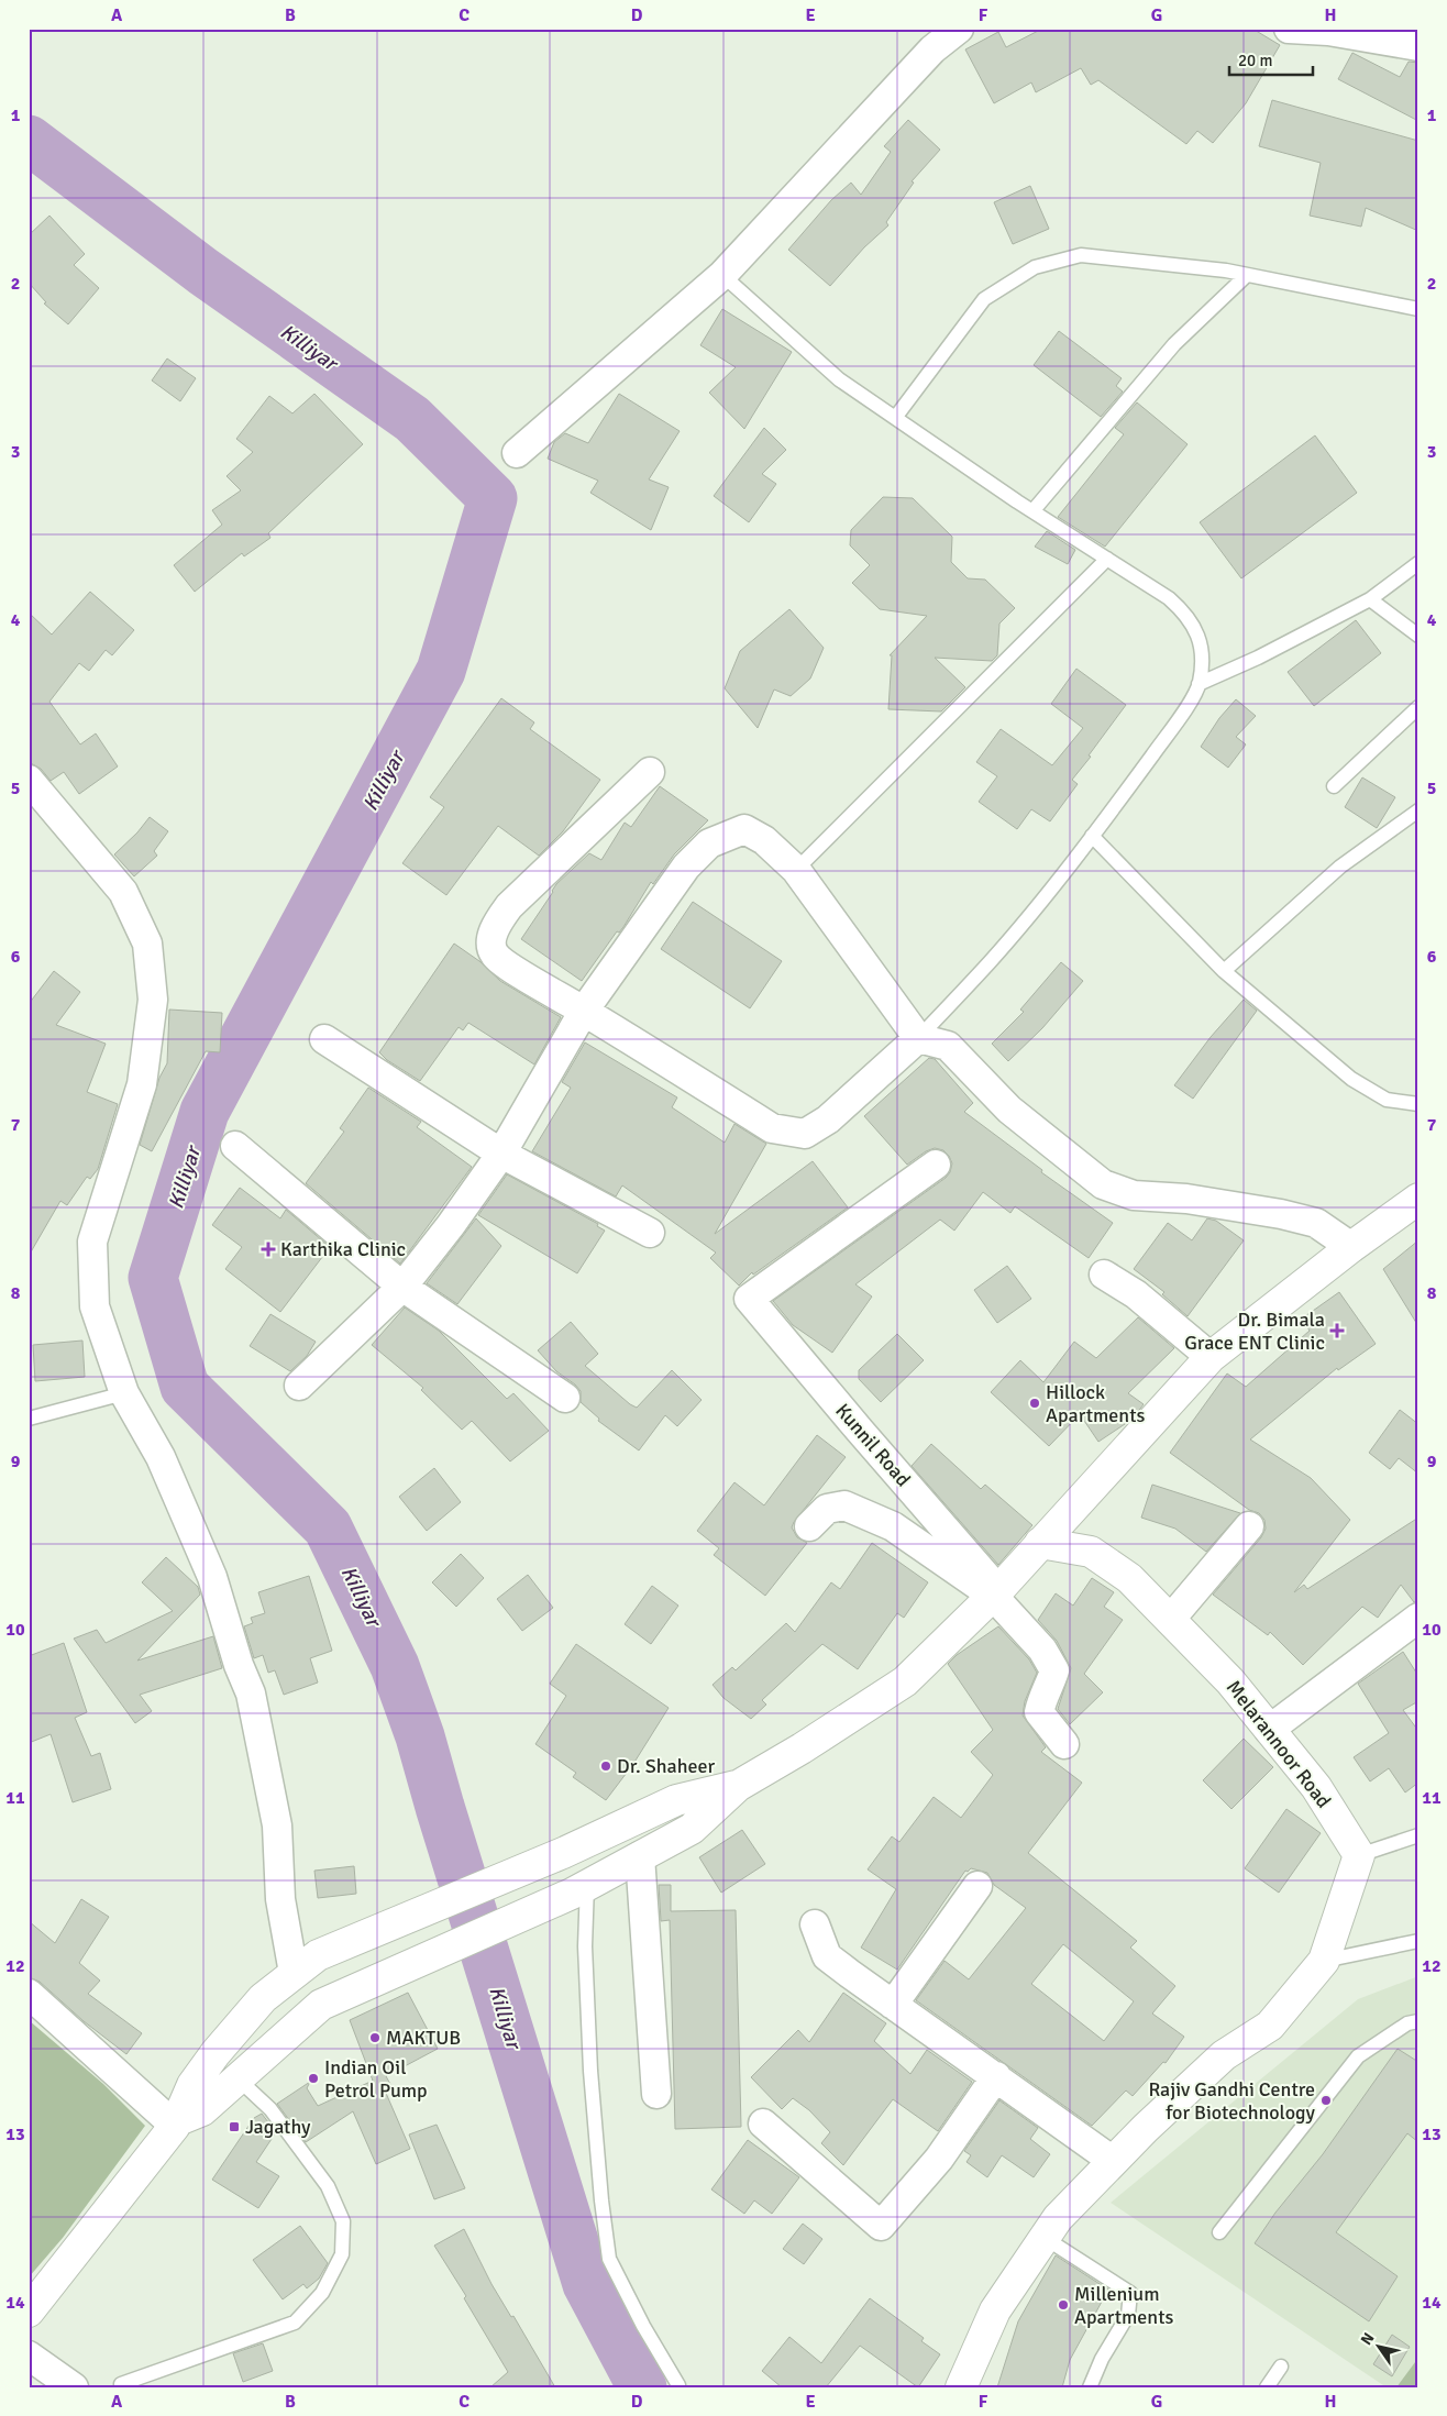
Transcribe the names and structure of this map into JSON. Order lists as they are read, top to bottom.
{
  "streets": {
    "main road": ["Melarannoor Road"],
    "street": ["Kunnil Road"]
  },
  "water": ["Killiyar"],
  "places": {
    "health": ["Karthika Clinic", "Dr. Bimala Grace ENT Clinic"],
    "other": [
      "Hillock Apartments",
      "Dr. Shaheer",
      "MAKTUB",
      "Indian Oil Petrol Pump",
      "Rajiv Gandhi Centre for Biotechnology",
      "Millenium Apartments"
    ],
    "transit": ["Jagathy"]
  },
  "scale_bar": "20 m",
  "north": "top left",
  "grid": {
    "columns": [
      "A",
      "B",
      "C",
      "D",
      "E",
      "F",
      "G",
      "H"
    ],
    "rows": [
      "1",
      "2",
      "3",
      "4",
      "5",
      "6",
      "7",
      "8",
      "9",
      "10",
      "11",
      "12",
      "13",
      "14"
    ]
  }
}
